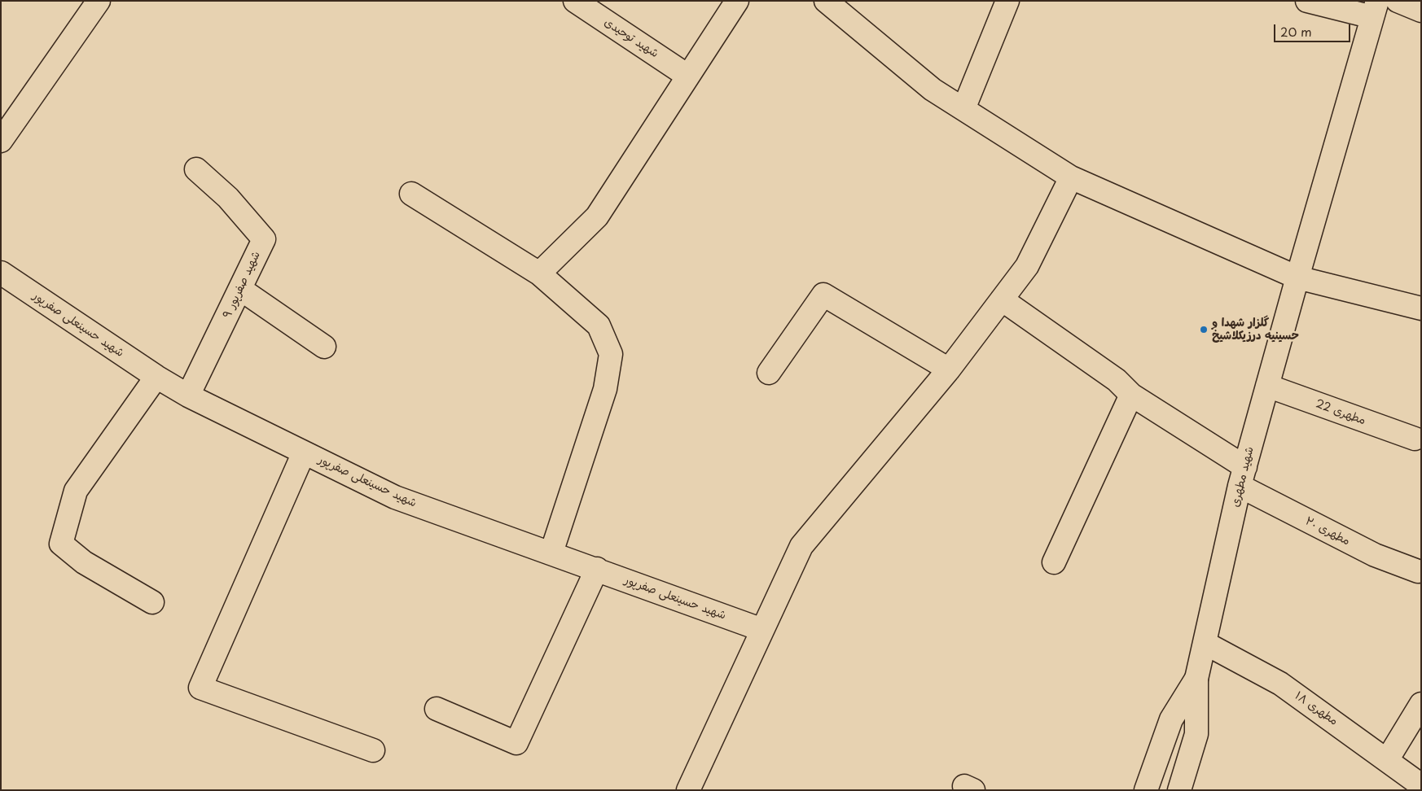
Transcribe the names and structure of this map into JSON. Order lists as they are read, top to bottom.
{
  "streets": {
    "street": [
      "شهید توحیدی",
      "شهید صفرپور ۹",
      "شهید حسینعلی صفرپور",
      "مطهری 22",
      "شهید مطهری",
      "مطهری ۲۰",
      "مطهری ۱۸"
    ]
  },
  "crossings": [
    ["شهید صفرپور ۹", "شهید حسینعلی صفرپور"],
    ["مطهری 22", "شهید مطهری"],
    ["شهید مطهری", "مطهری ۲۰"],
    ["شهید مطهری", "مطهری ۱۸"]
  ],
  "places": ["گلزار شهدا و حسینیه درزیکلاشیخ"],
  "scale_bar": "20 m"
}
